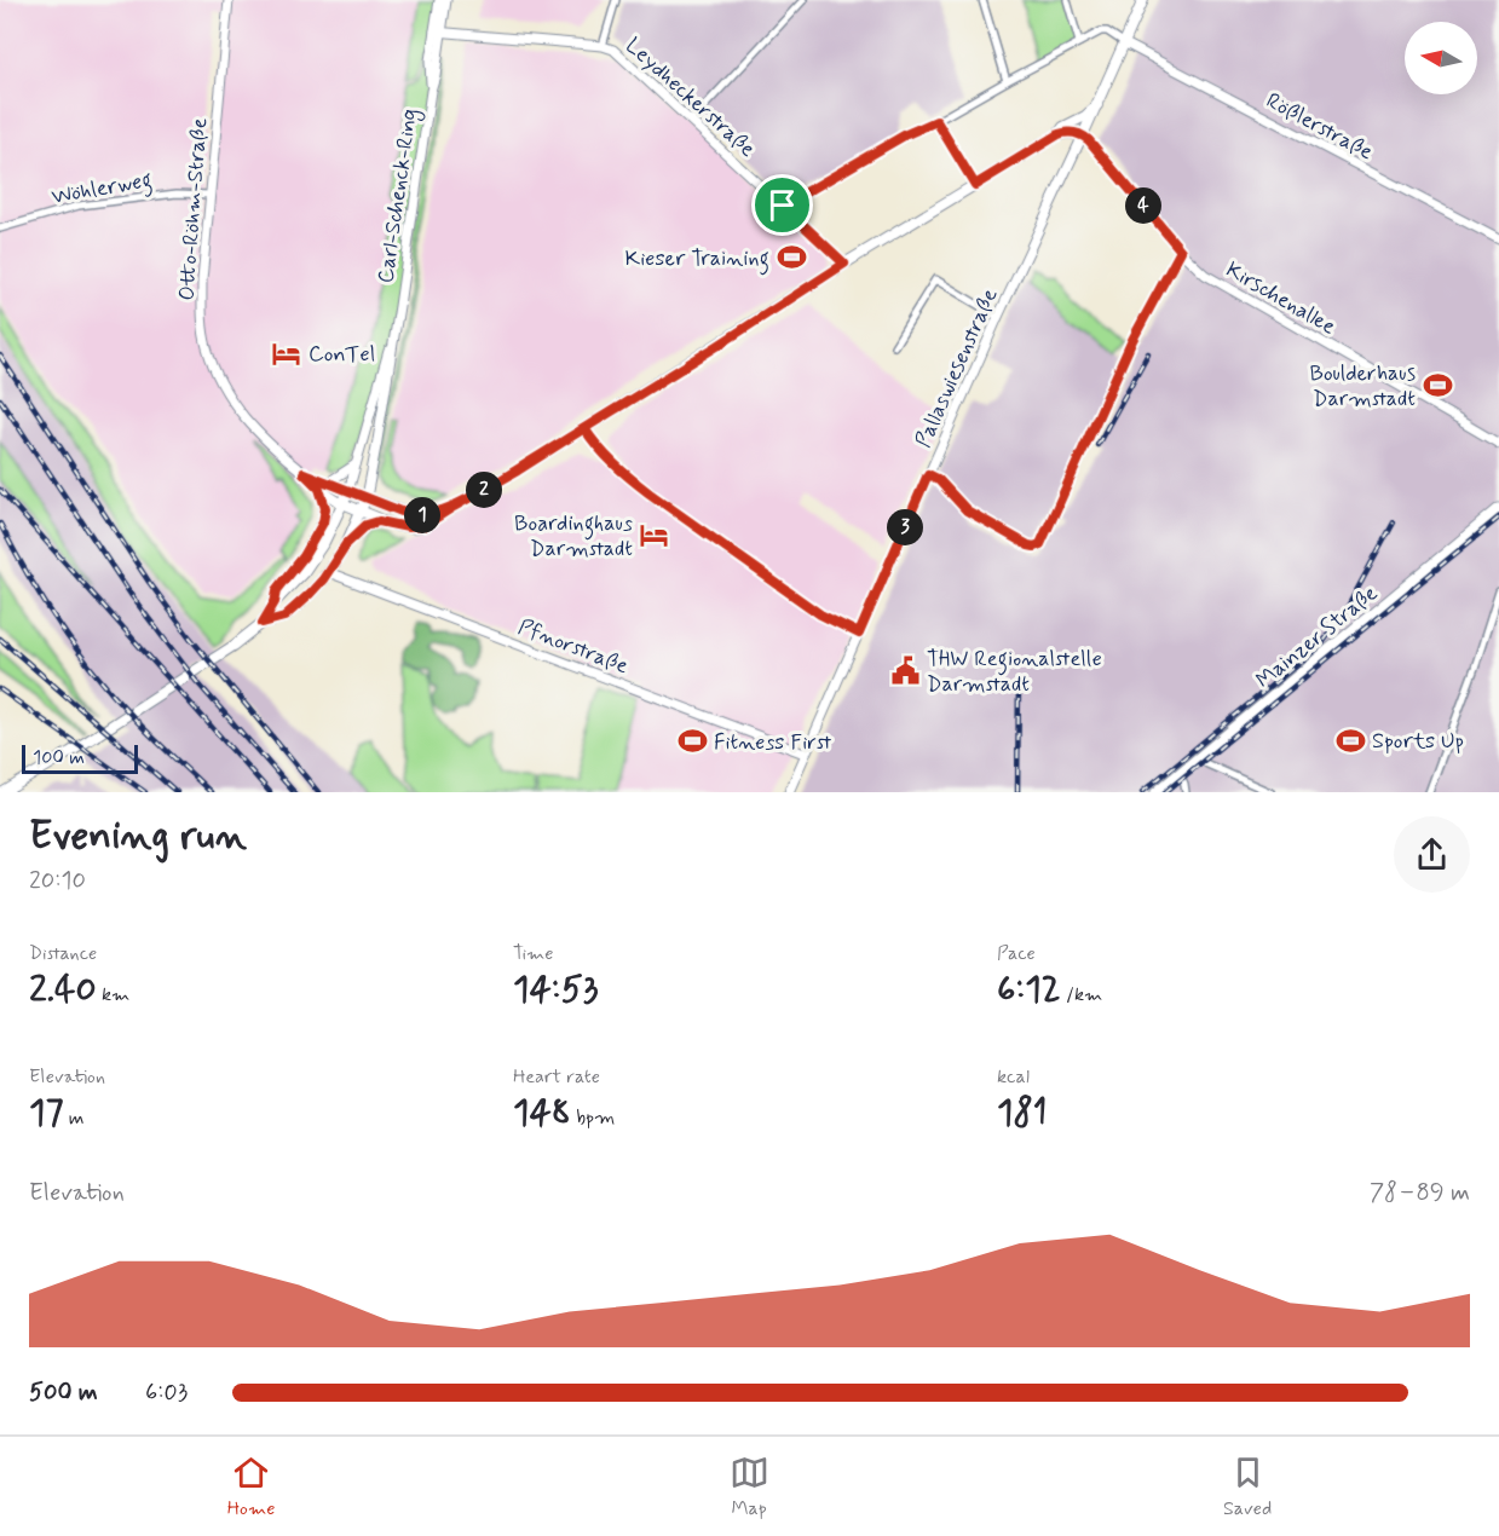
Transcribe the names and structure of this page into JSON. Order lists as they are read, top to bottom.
{
  "streets": {
    "main road": ["Pallaswiesenstraße"],
    "street": [
      "Leydheckerstraße",
      "Rößlerstraße",
      "Wöhlerweg",
      "Carl-Schenck-Ring",
      "Otto-Röhm-Straße",
      "Kirschenallee",
      "Mainzer Straße",
      "Pfnorstraße"
    ]
  },
  "crossings": [
    ["Leydheckerstraße", "Carl-Schenck-Ring"],
    ["Rößlerstraße", "Pallaswiesenstraße"],
    ["Wöhlerweg", "Otto-Röhm-Straße"],
    ["Carl-Schenck-Ring", "Otto-Röhm-Straße"],
    ["Kirschenallee", "Pallaswiesenstraße"],
    ["Pallaswiesenstraße", "Pfnorstraße"]
  ],
  "places": {
    "sports": [
      "Kieser Training",
      "Boulderhaus Darmstadt",
      "Sports Up",
      "Fitness First"
    ],
    "hotel": ["ConTel", "Boardinghaus Darmstadt"],
    "public building": ["THW Regionalstelle Darmstadt"]
  },
  "scale_bar": "100 m",
  "north": "left",
  "page": {
    "pins": [
      "4",
      "2",
      "1",
      "3"
    ],
    "scale": "100 m",
    "heading": ["Evening run", "20:10"],
    "stats": [
      ["Distance", "2.40 km"],
      ["Time", "14:53"],
      ["Pace", "6:12 /km"],
      ["Elevation", "17 m"],
      ["Heart rate", "148 bpm"],
      ["kcal", "181"]
    ],
    "chart": ["Elevation", "78–89 m"],
    "list": [
      {
        "name": "500 m",
        "note": "6:03"
      }
    ],
    "tabs": ["Home", "Map", "Saved"]
  }
}
